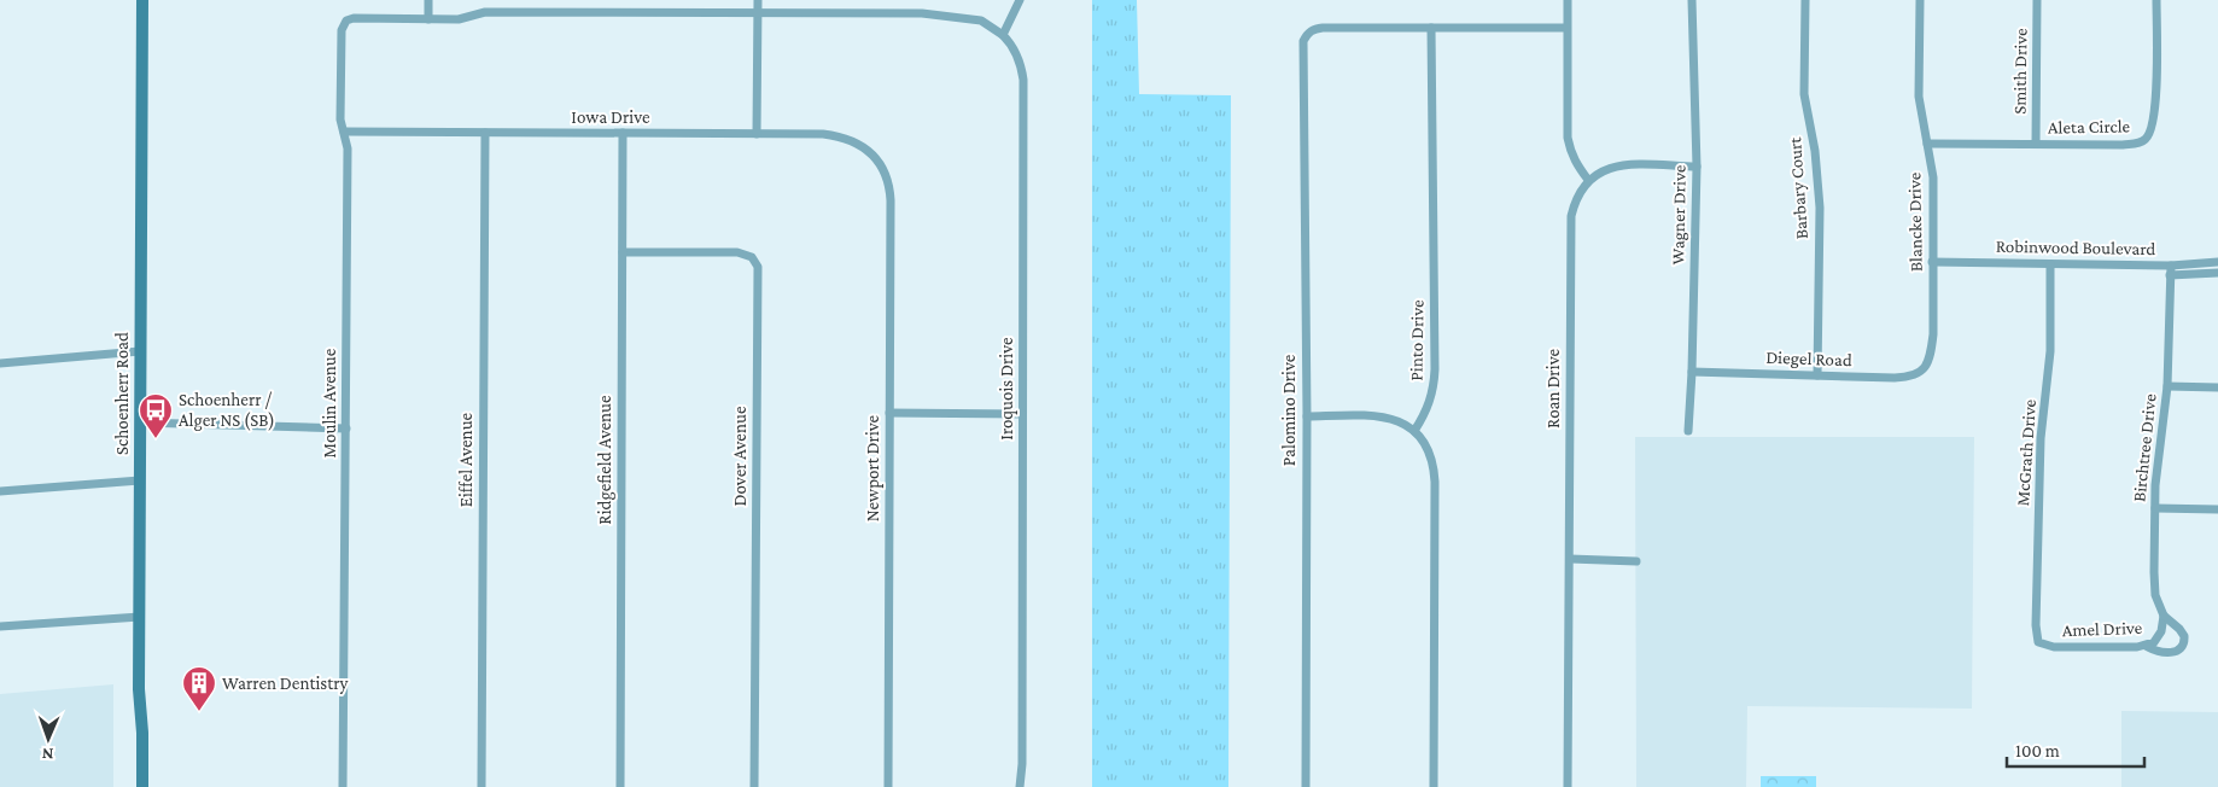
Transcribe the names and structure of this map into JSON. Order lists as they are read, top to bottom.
{
  "streets": {
    "main road": ["Schoenherr Road"],
    "street": [
      "Smith Drive",
      "Iowa Drive",
      "Aleta Circle",
      "Barbary Court",
      "Wagner Drive",
      "Blancke Drive",
      "Robinwood Boulevard",
      "Pinto Drive",
      "Diegel Road",
      "Iroquois Drive",
      "Roan Drive",
      "Moulin Avenue",
      "Palomino Drive",
      "Birchtree Drive",
      "McGrath Drive",
      "Dover Avenue",
      "Eiffel Avenue",
      "Ridgefield Avenue",
      "Newport Drive",
      "Amel Drive"
    ]
  },
  "crossings": [
    ["Smith Drive", "Aleta Circle"],
    ["Iowa Drive", "Moulin Avenue"],
    ["Iowa Drive", "Eiffel Avenue"],
    ["Iowa Drive", "Ridgefield Avenue"],
    ["Iowa Drive", "Newport Drive"],
    ["Aleta Circle", "Blancke Drive"],
    ["Barbary Court", "Diegel Road"],
    ["Wagner Drive", "Diegel Road"],
    ["Blancke Drive", "Robinwood Boulevard"],
    ["Blancke Drive", "Diegel Road"],
    ["Robinwood Boulevard", "Birchtree Drive"],
    ["Robinwood Boulevard", "McGrath Drive"],
    ["Pinto Drive", "Palomino Drive"],
    ["Birchtree Drive", "Amel Drive"],
    ["McGrath Drive", "Amel Drive"],
    ["Dover Avenue", "Ridgefield Avenue"]
  ],
  "places": {
    "bus stop": ["Schoenherr / Alger NS (SB)"],
    "building": ["Warren Dentistry"]
  },
  "scale_bar": "100 m",
  "north": "bottom"
}
